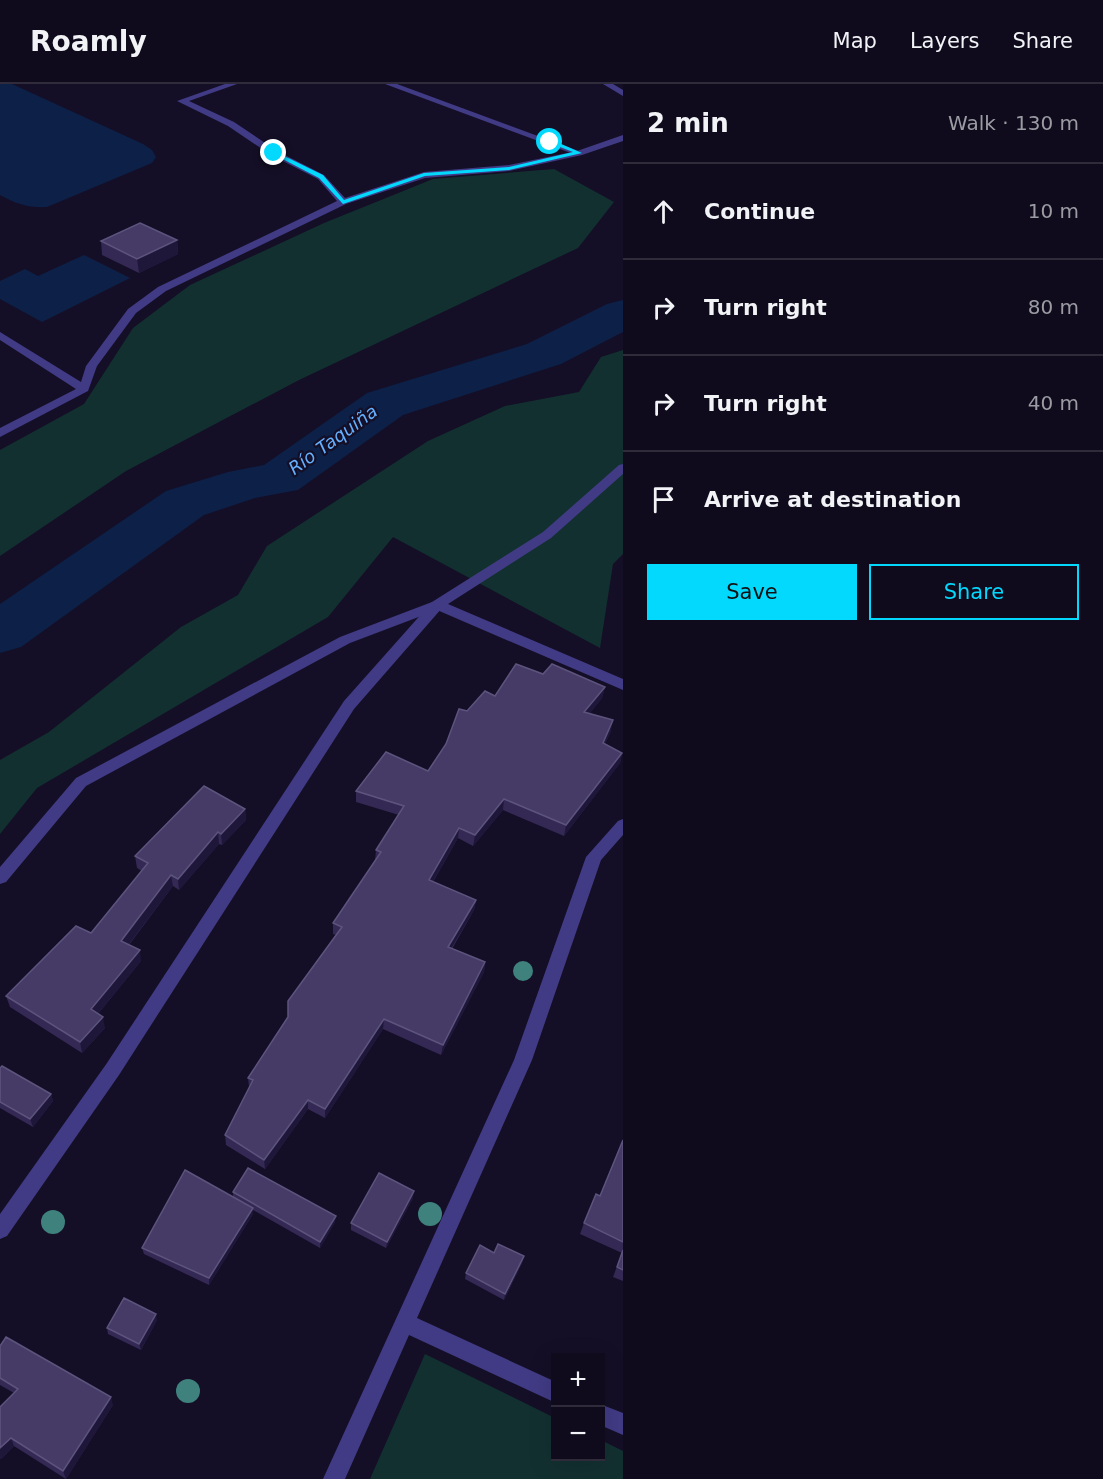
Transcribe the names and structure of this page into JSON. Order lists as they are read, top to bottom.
{
  "water": ["Río Taquiña"],
  "page": {
    "header": "Roamly",
    "nav": ["Map", "Layers", "Share"],
    "heading": ["2 min", "Walk · 130 m"],
    "list": [
      ["Continue", "10 m"],
      ["Turn right", "80 m"],
      ["Turn right", "40 m"],
      "Arrive at destination"
    ],
    "buttons": ["Save", "Share"],
    "map_buttons": ["+", "−"]
  }
}
